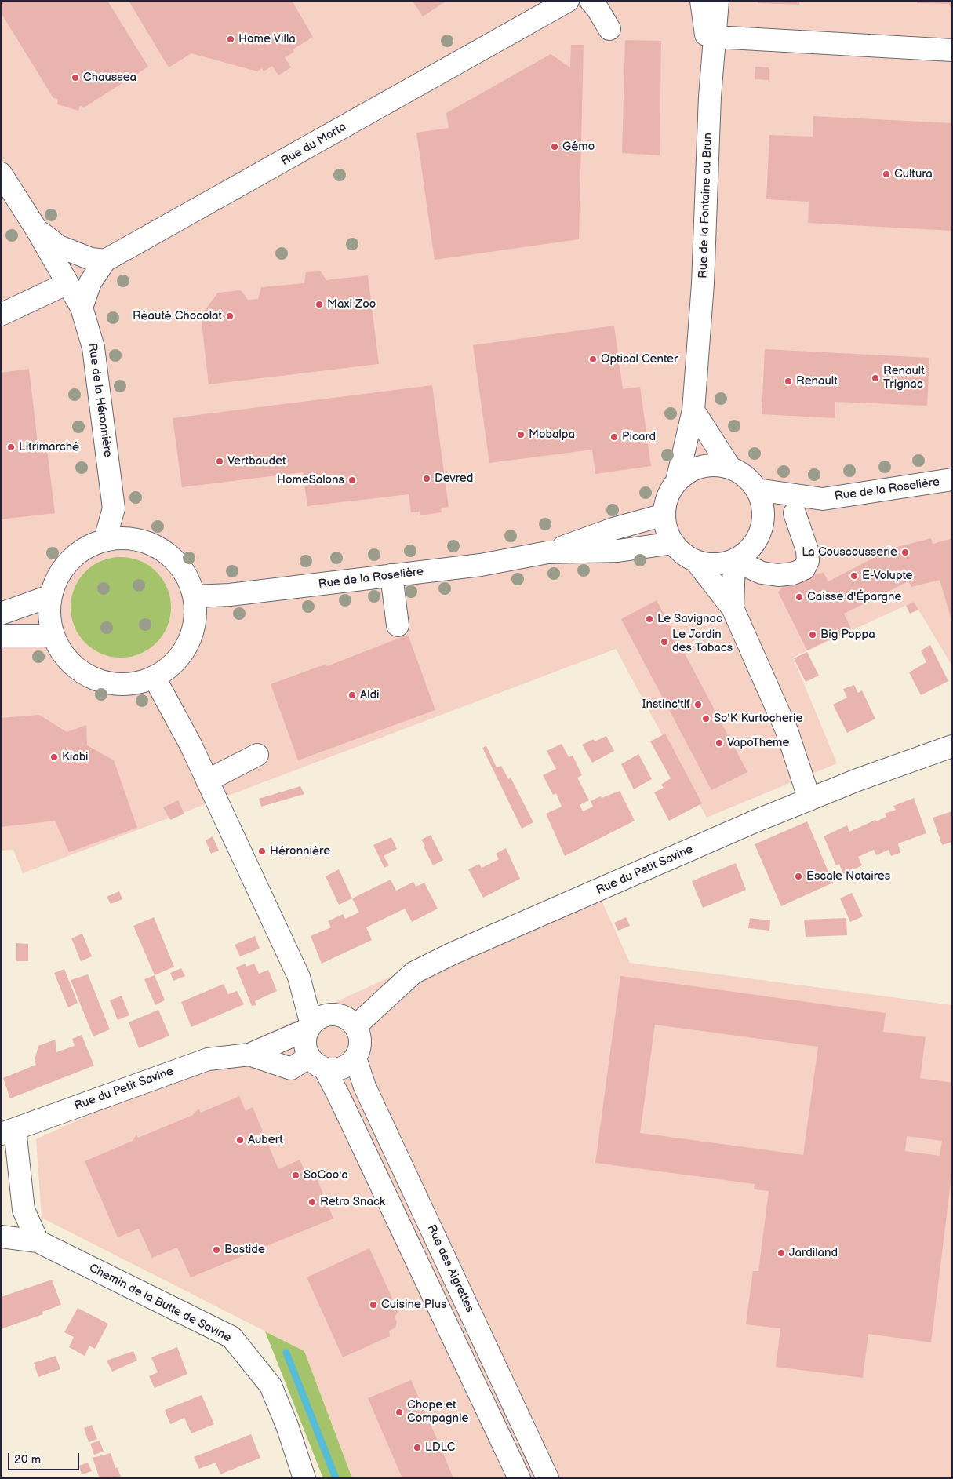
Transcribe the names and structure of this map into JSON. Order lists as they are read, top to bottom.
{
  "streets": {
    "street": [
      "Rue du Morta",
      "Rue de la Fontaine au Brun",
      "Rue de la Héronnière",
      "Rue de la Roselière",
      "Rue du Petit Savine",
      "Rue des Aigrettes",
      "Chemin de la Butte de Savine"
    ]
  },
  "crossings": [
    ["Rue du Morta", "Rue de la Héronnière"],
    ["Rue de la Fontaine au Brun", "Rue de la Roselière"],
    ["Rue du Petit Savine", "Rue des Aigrettes"]
  ],
  "places": [
    "Home Villa",
    "Chaussea",
    "Gémo",
    "Cultura",
    "Maxi Zoo",
    "Réauté Chocolat",
    "Optical Center",
    "Renault Trignac",
    "Renault",
    "Mobalpa",
    "Picard",
    "Litrimarché",
    "Vertbaudet",
    "Devred",
    "HomeSalons",
    "La Couscousserie",
    "E-Volupte",
    "Caisse d'Épargne",
    "Le Savignac",
    "Big Poppa",
    "Le Jardin des Tabacs",
    "Aldi",
    "Instinc'tif",
    "So'K Kurtocherie",
    "VapoTheme",
    "Kiabi",
    "Héronnière",
    "Escale Notaires",
    "Aubert",
    "SoCoo'c",
    "Retro Snack",
    "Bastide",
    "Jardiland",
    "Cuisine Plus",
    "Chope et Compagnie",
    "LDLC"
  ],
  "scale_bar": "20 m"
}
